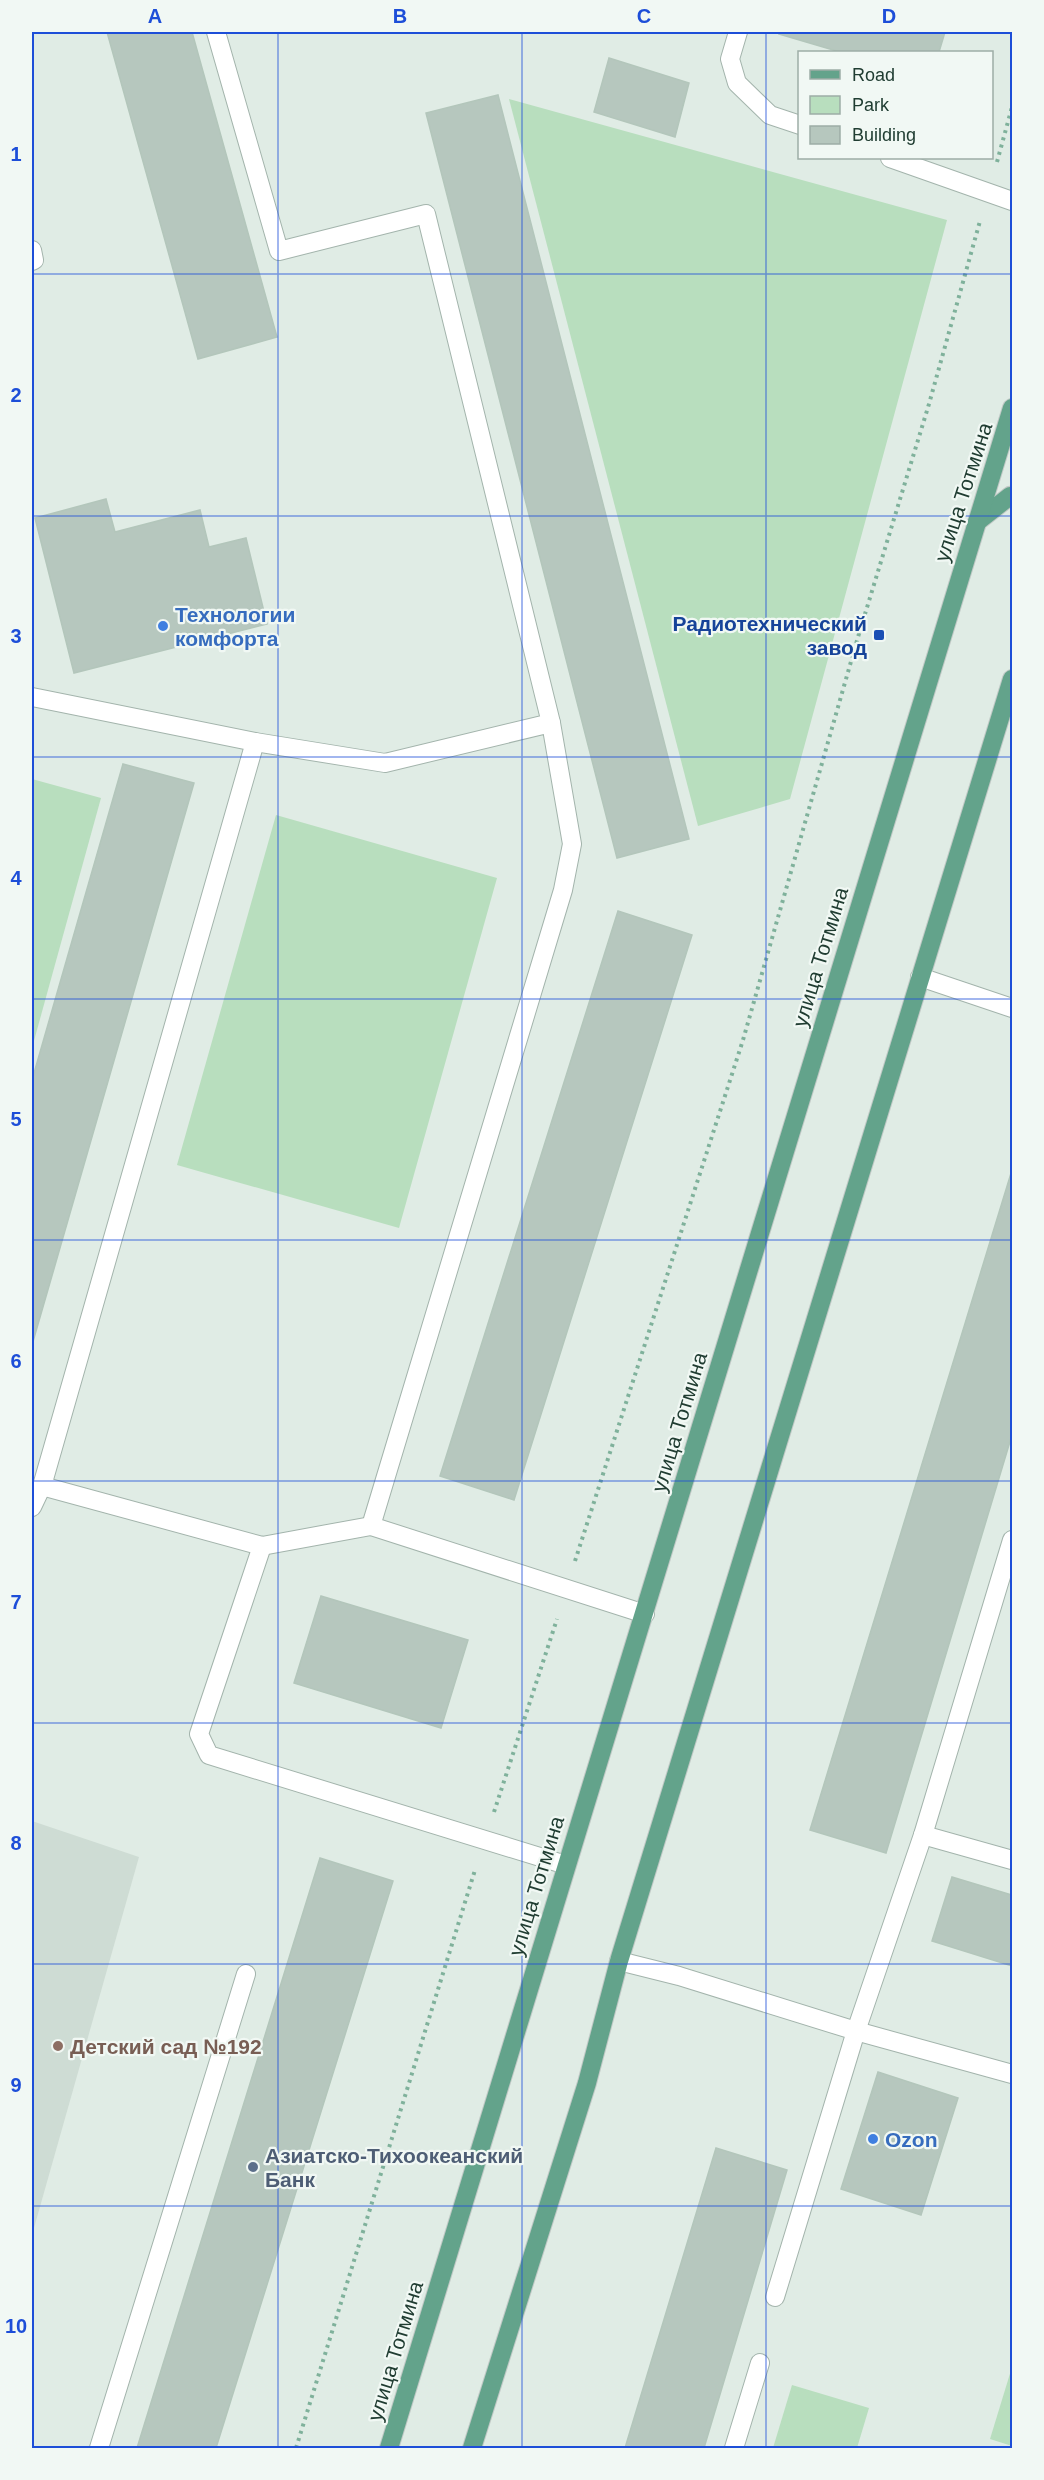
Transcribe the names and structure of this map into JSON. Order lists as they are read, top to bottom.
{
  "streets": {
    "main road": ["улица Тотмина"]
  },
  "places": {
    "other": [
      "Технологии комфорта",
      "Детский сад №192",
      "Ozon",
      "Азиатско-Тихоокеанский Банк"
    ],
    "transit": ["Радиотехнический завод"]
  },
  "legend": ["Road", "Park", "Building"],
  "grid": {
    "columns": [
      "A",
      "B",
      "C",
      "D"
    ],
    "rows": [
      "1",
      "2",
      "3",
      "4",
      "5",
      "6",
      "7",
      "8",
      "9",
      "10"
    ]
  }
}
